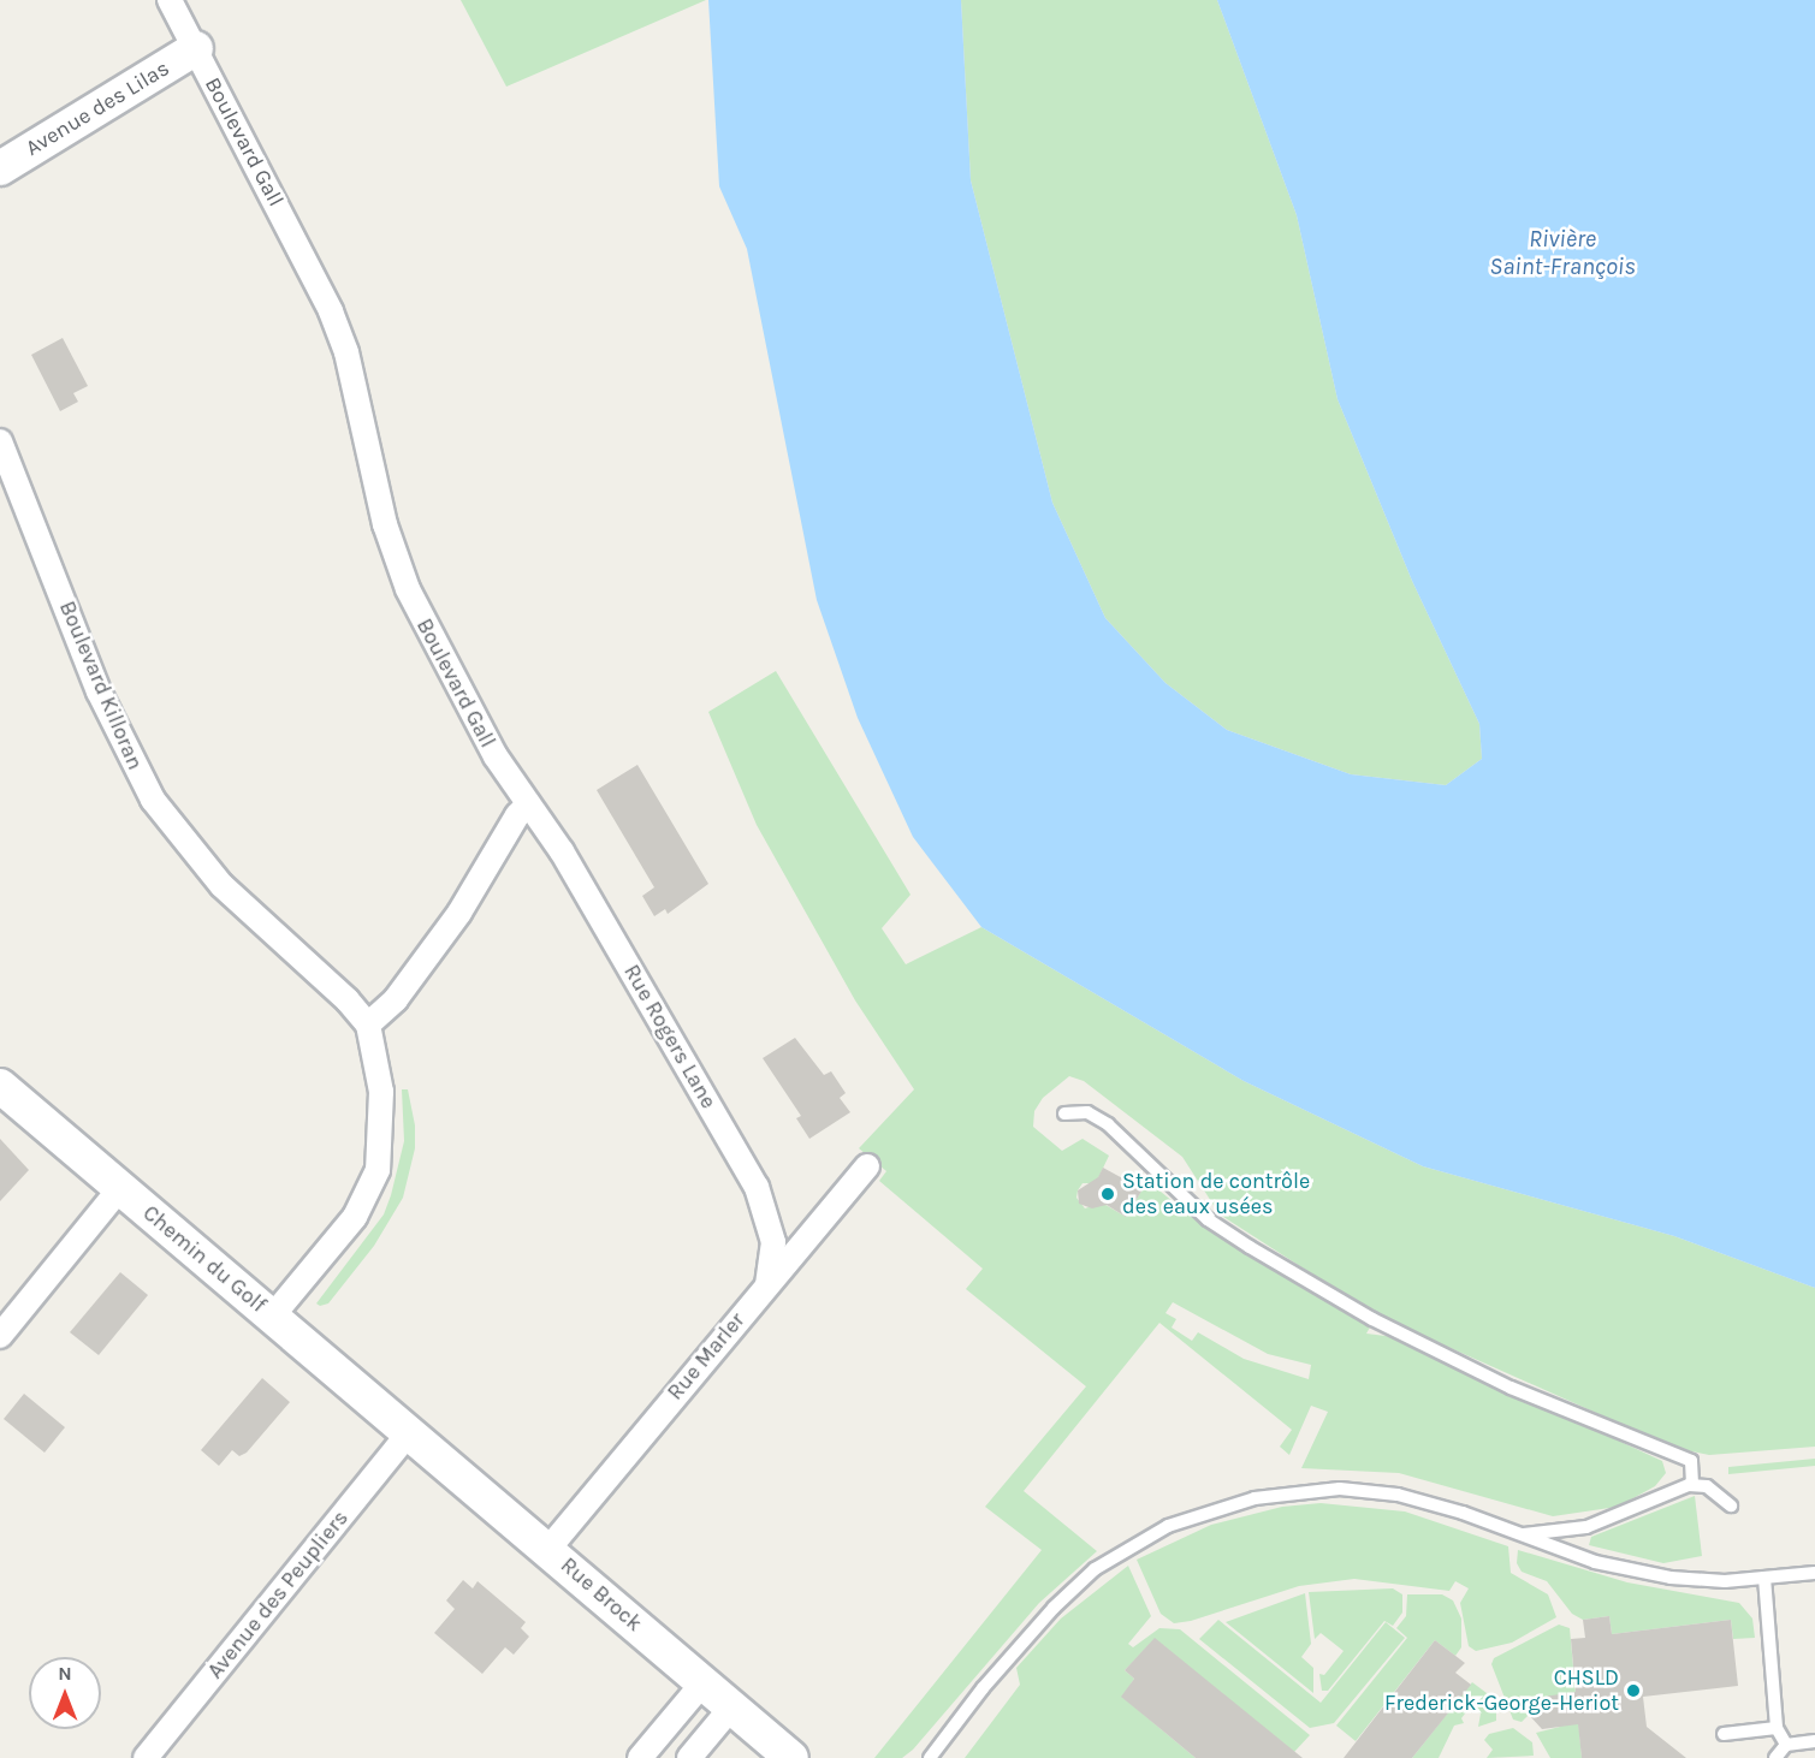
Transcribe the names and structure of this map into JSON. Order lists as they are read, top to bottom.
{
  "streets": {
    "street": [
      "Avenue des Lilas",
      "Boulevard Gall",
      "Boulevard Killoran",
      "Rue Rogers Lane",
      "Chemin du Golf",
      "Rue Marler",
      "Avenue des Peupliers",
      "Rue Brock"
    ]
  },
  "crossings": [
    ["Avenue des Lilas", "Boulevard Gall"],
    ["Boulevard Gall", "Rue Rogers Lane"],
    ["Rue Rogers Lane", "Rue Marler"],
    ["Chemin du Golf", "Avenue des Peupliers"],
    ["Chemin du Golf", "Rue Brock"],
    ["Rue Marler", "Rue Brock"],
    ["Avenue des Peupliers", "Rue Brock"]
  ],
  "water": ["Rivière Saint-François"],
  "places": ["Station de contrôle des eaux usées", "CHSLD Frederick-George-Heriot"],
  "north": "top"
}
